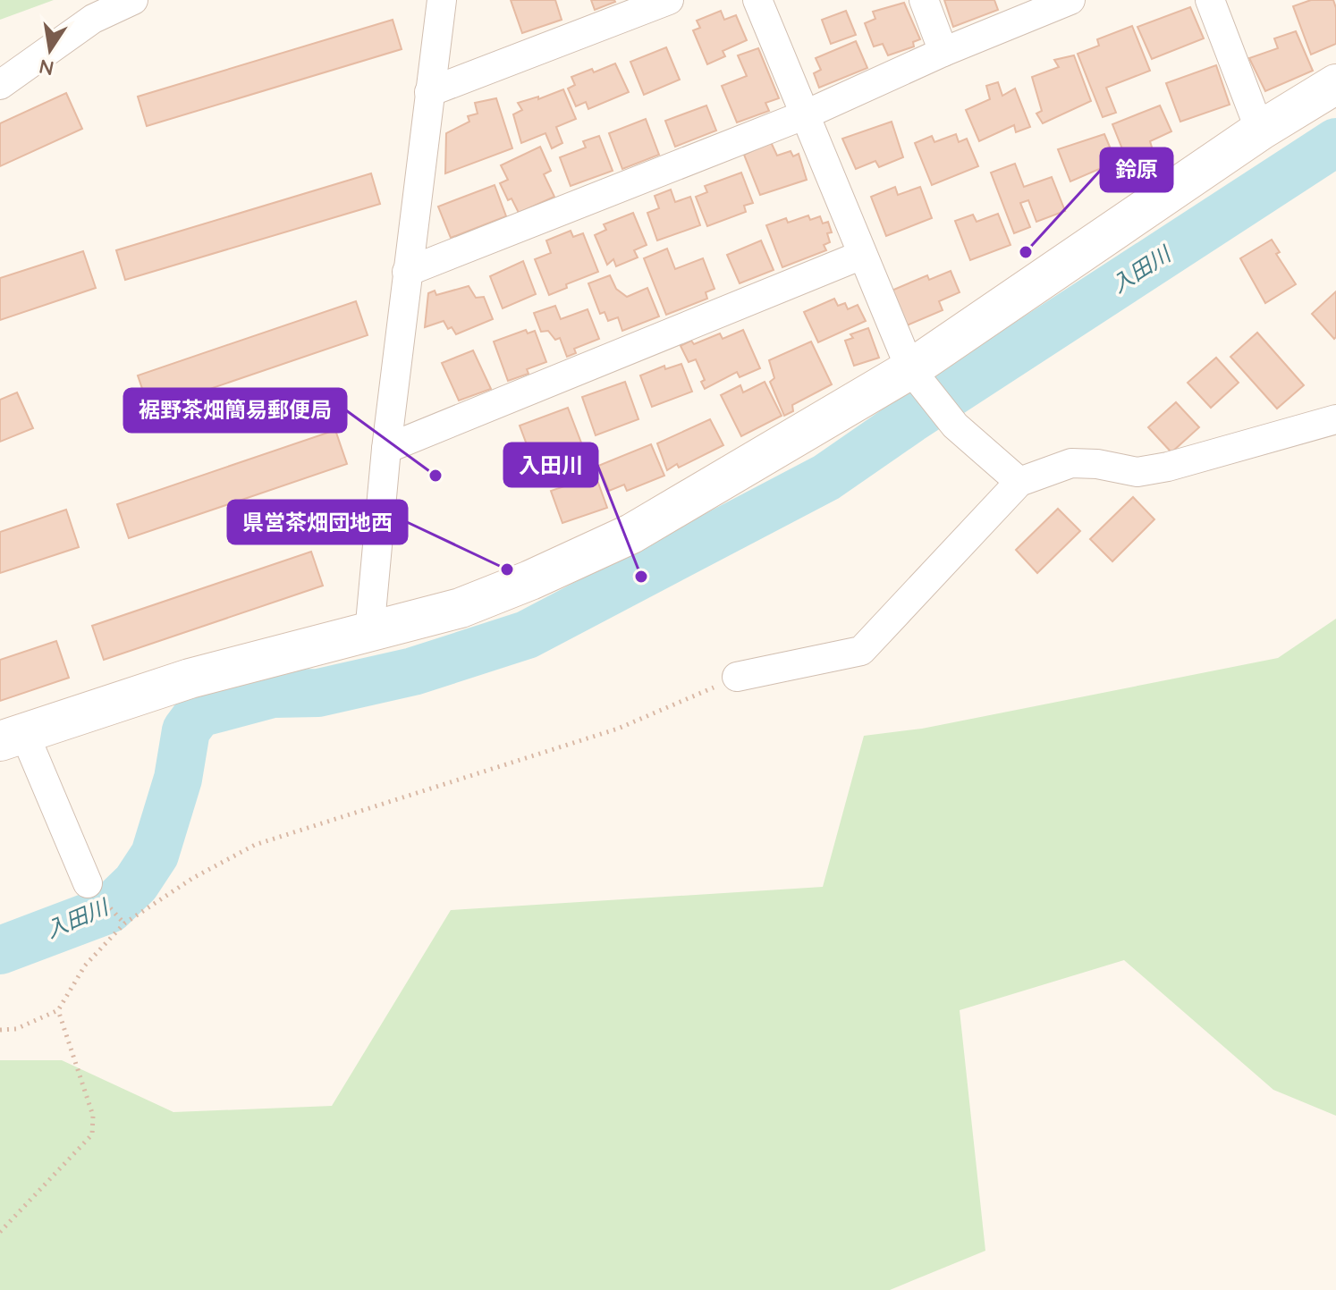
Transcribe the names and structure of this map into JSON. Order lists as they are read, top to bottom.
{
  "water": ["入田川"],
  "places": [
    "鈴原",
    "裾野茶畑簡易郵便局",
    "県営茶畑団地西",
    "入田川"
  ],
  "north": "bottom"
}
